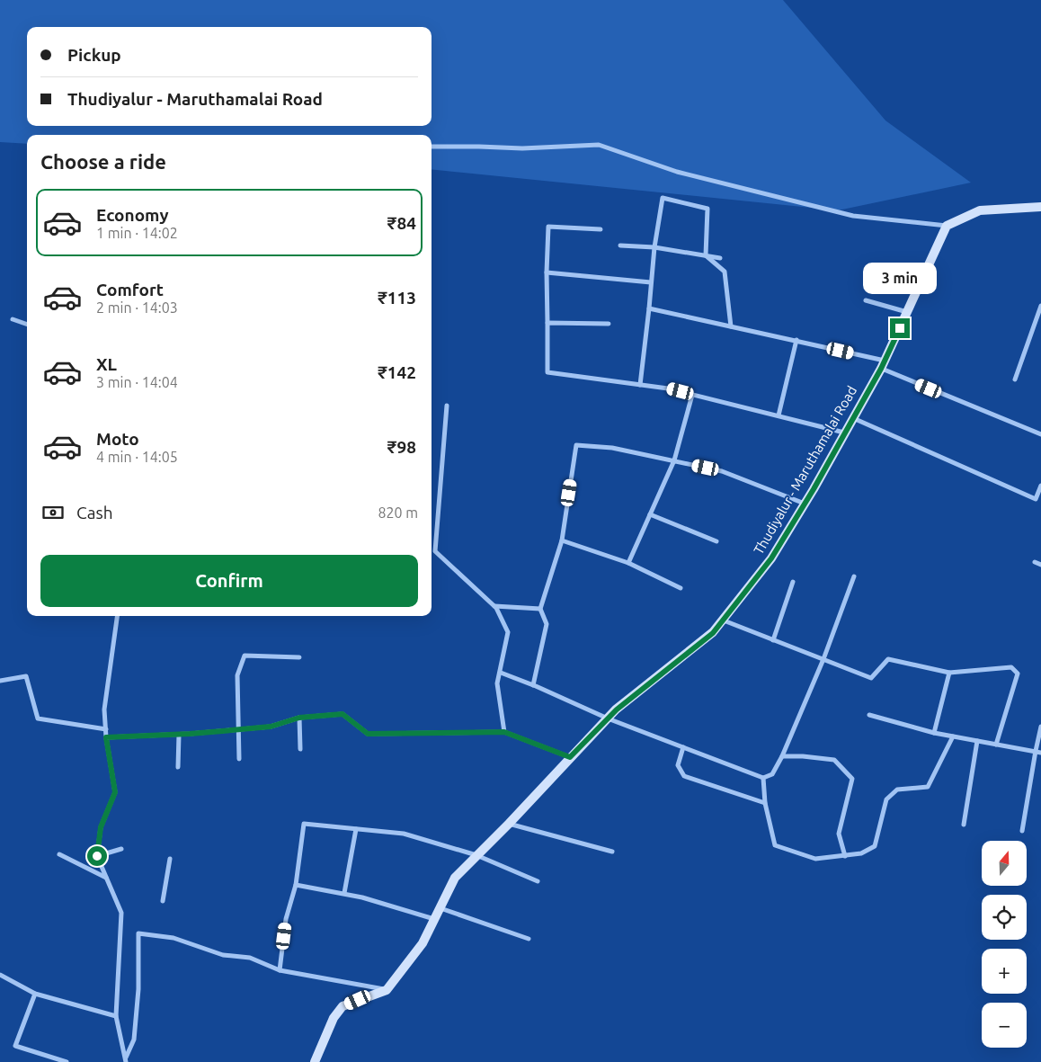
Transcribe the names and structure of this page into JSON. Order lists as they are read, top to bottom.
{
  "streets": {
    "main road": ["Thudiyalur - Maruthamalai Road"]
  },
  "north": "top",
  "page": {
    "banner": ["Pickup", "Thudiyalur - Maruthamalai Road"],
    "heading": "Choose a ride",
    "list": [
      {
        "name": "Economy",
        "note": "1 min · 14:02",
        "value": "₹84"
      },
      {
        "name": "Comfort",
        "note": "2 min · 14:03",
        "value": "₹113"
      },
      {
        "name": "XL",
        "note": "3 min · 14:04",
        "value": "₹142"
      },
      {
        "name": "Moto",
        "note": "4 min · 14:05",
        "value": "₹98"
      }
    ],
    "bubble": "3 min",
    "pay": ["Cash", "820 m"],
    "buttons": "Confirm",
    "map_buttons": ["+", "−"]
  }
}
